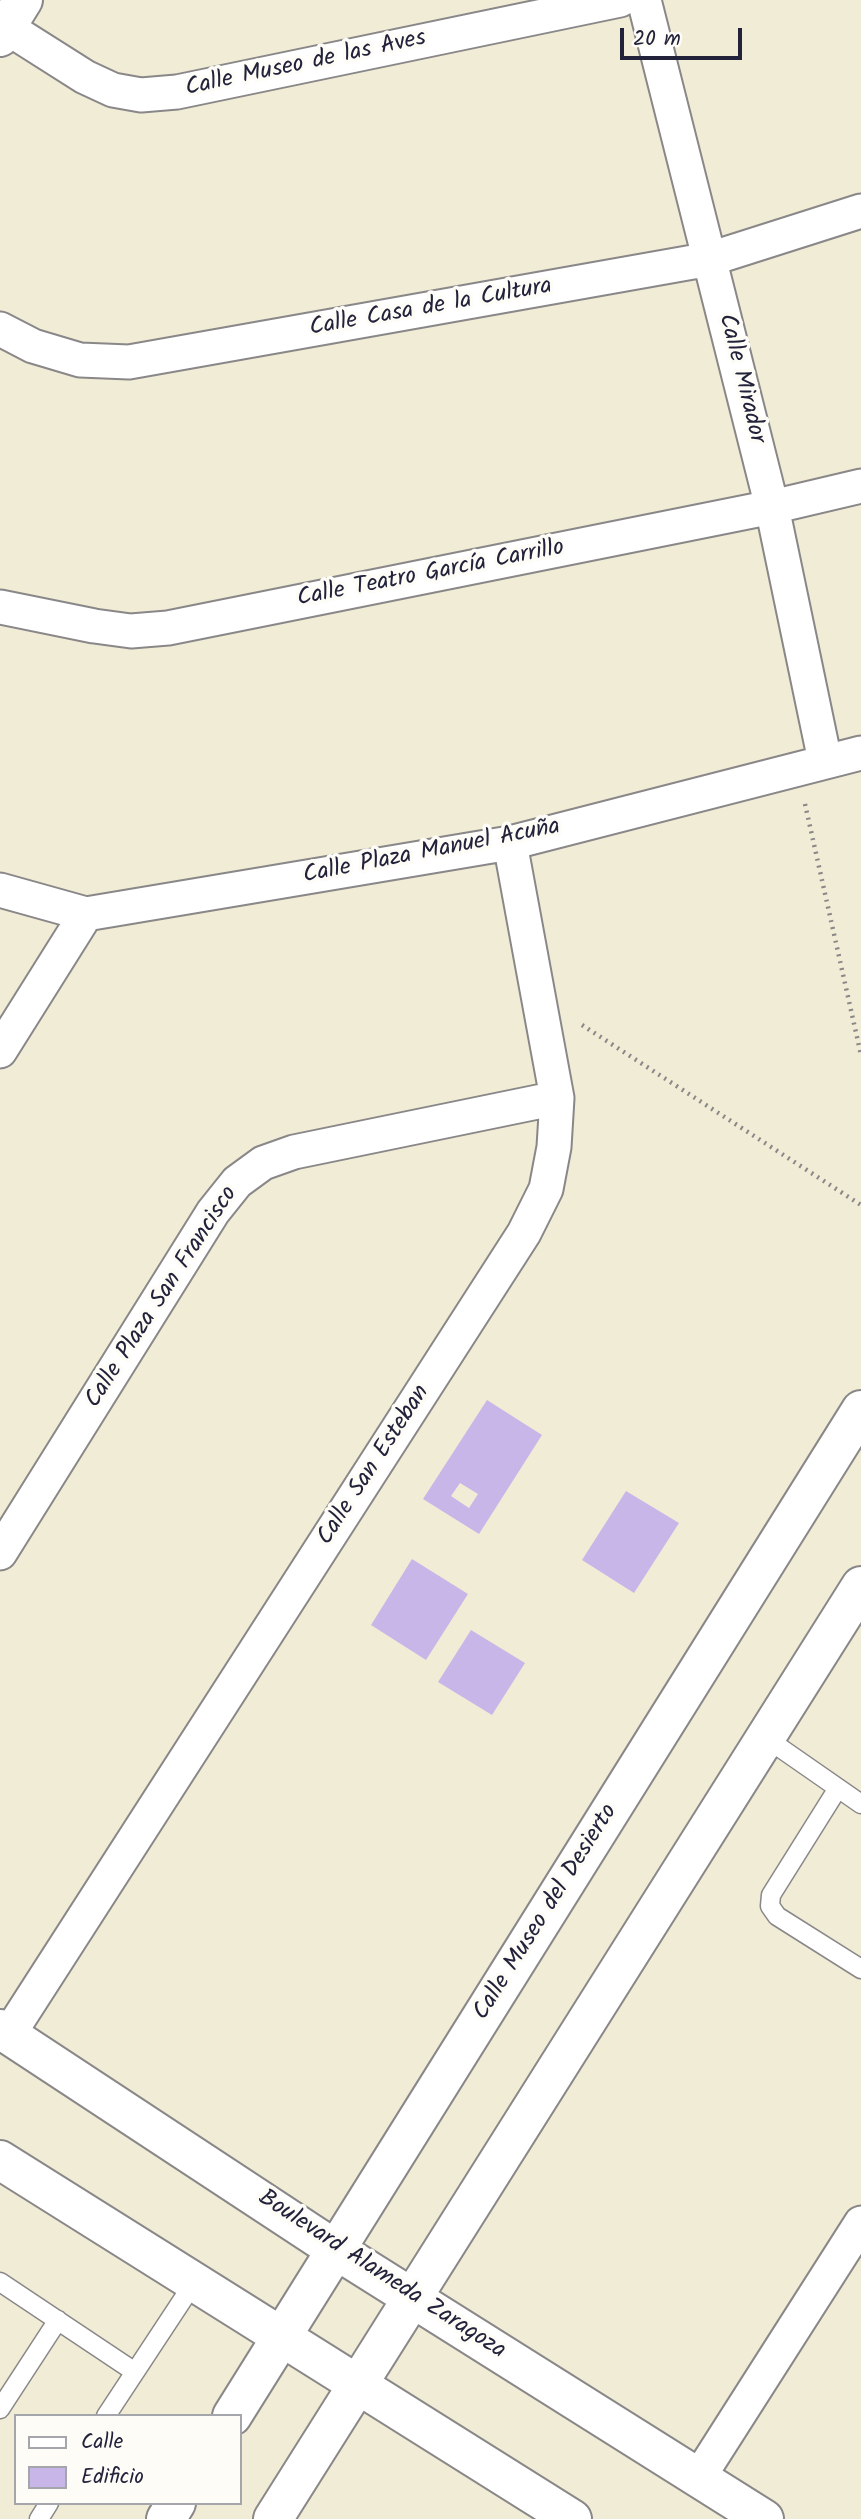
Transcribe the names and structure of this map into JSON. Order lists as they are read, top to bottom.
{
  "streets": {
    "street": [
      "Calle Museo de las Aves",
      "Calle Casa de la Cultura",
      "Calle Mirador",
      "Calle Teatro García Carrillo",
      "Calle Plaza Manuel Acuña",
      "Calle Plaza San Francisco",
      "Calle San Esteban",
      "Calle Museo del Desierto",
      "Boulevard Alameda Zaragoza"
    ]
  },
  "crossings": [
    ["Calle Casa de la Cultura", "Calle Mirador"],
    ["Calle Mirador", "Calle Teatro García Carrillo"],
    ["Calle Mirador", "Calle Plaza Manuel Acuña"],
    ["Calle Plaza Manuel Acuña", "Calle San Esteban"],
    ["Calle Plaza San Francisco", "Calle San Esteban"],
    ["Calle San Esteban", "Boulevard Alameda Zaragoza"],
    ["Calle Museo del Desierto", "Boulevard Alameda Zaragoza"]
  ],
  "legend": ["Calle", "Edificio"],
  "scale_bar": "20 m"
}
